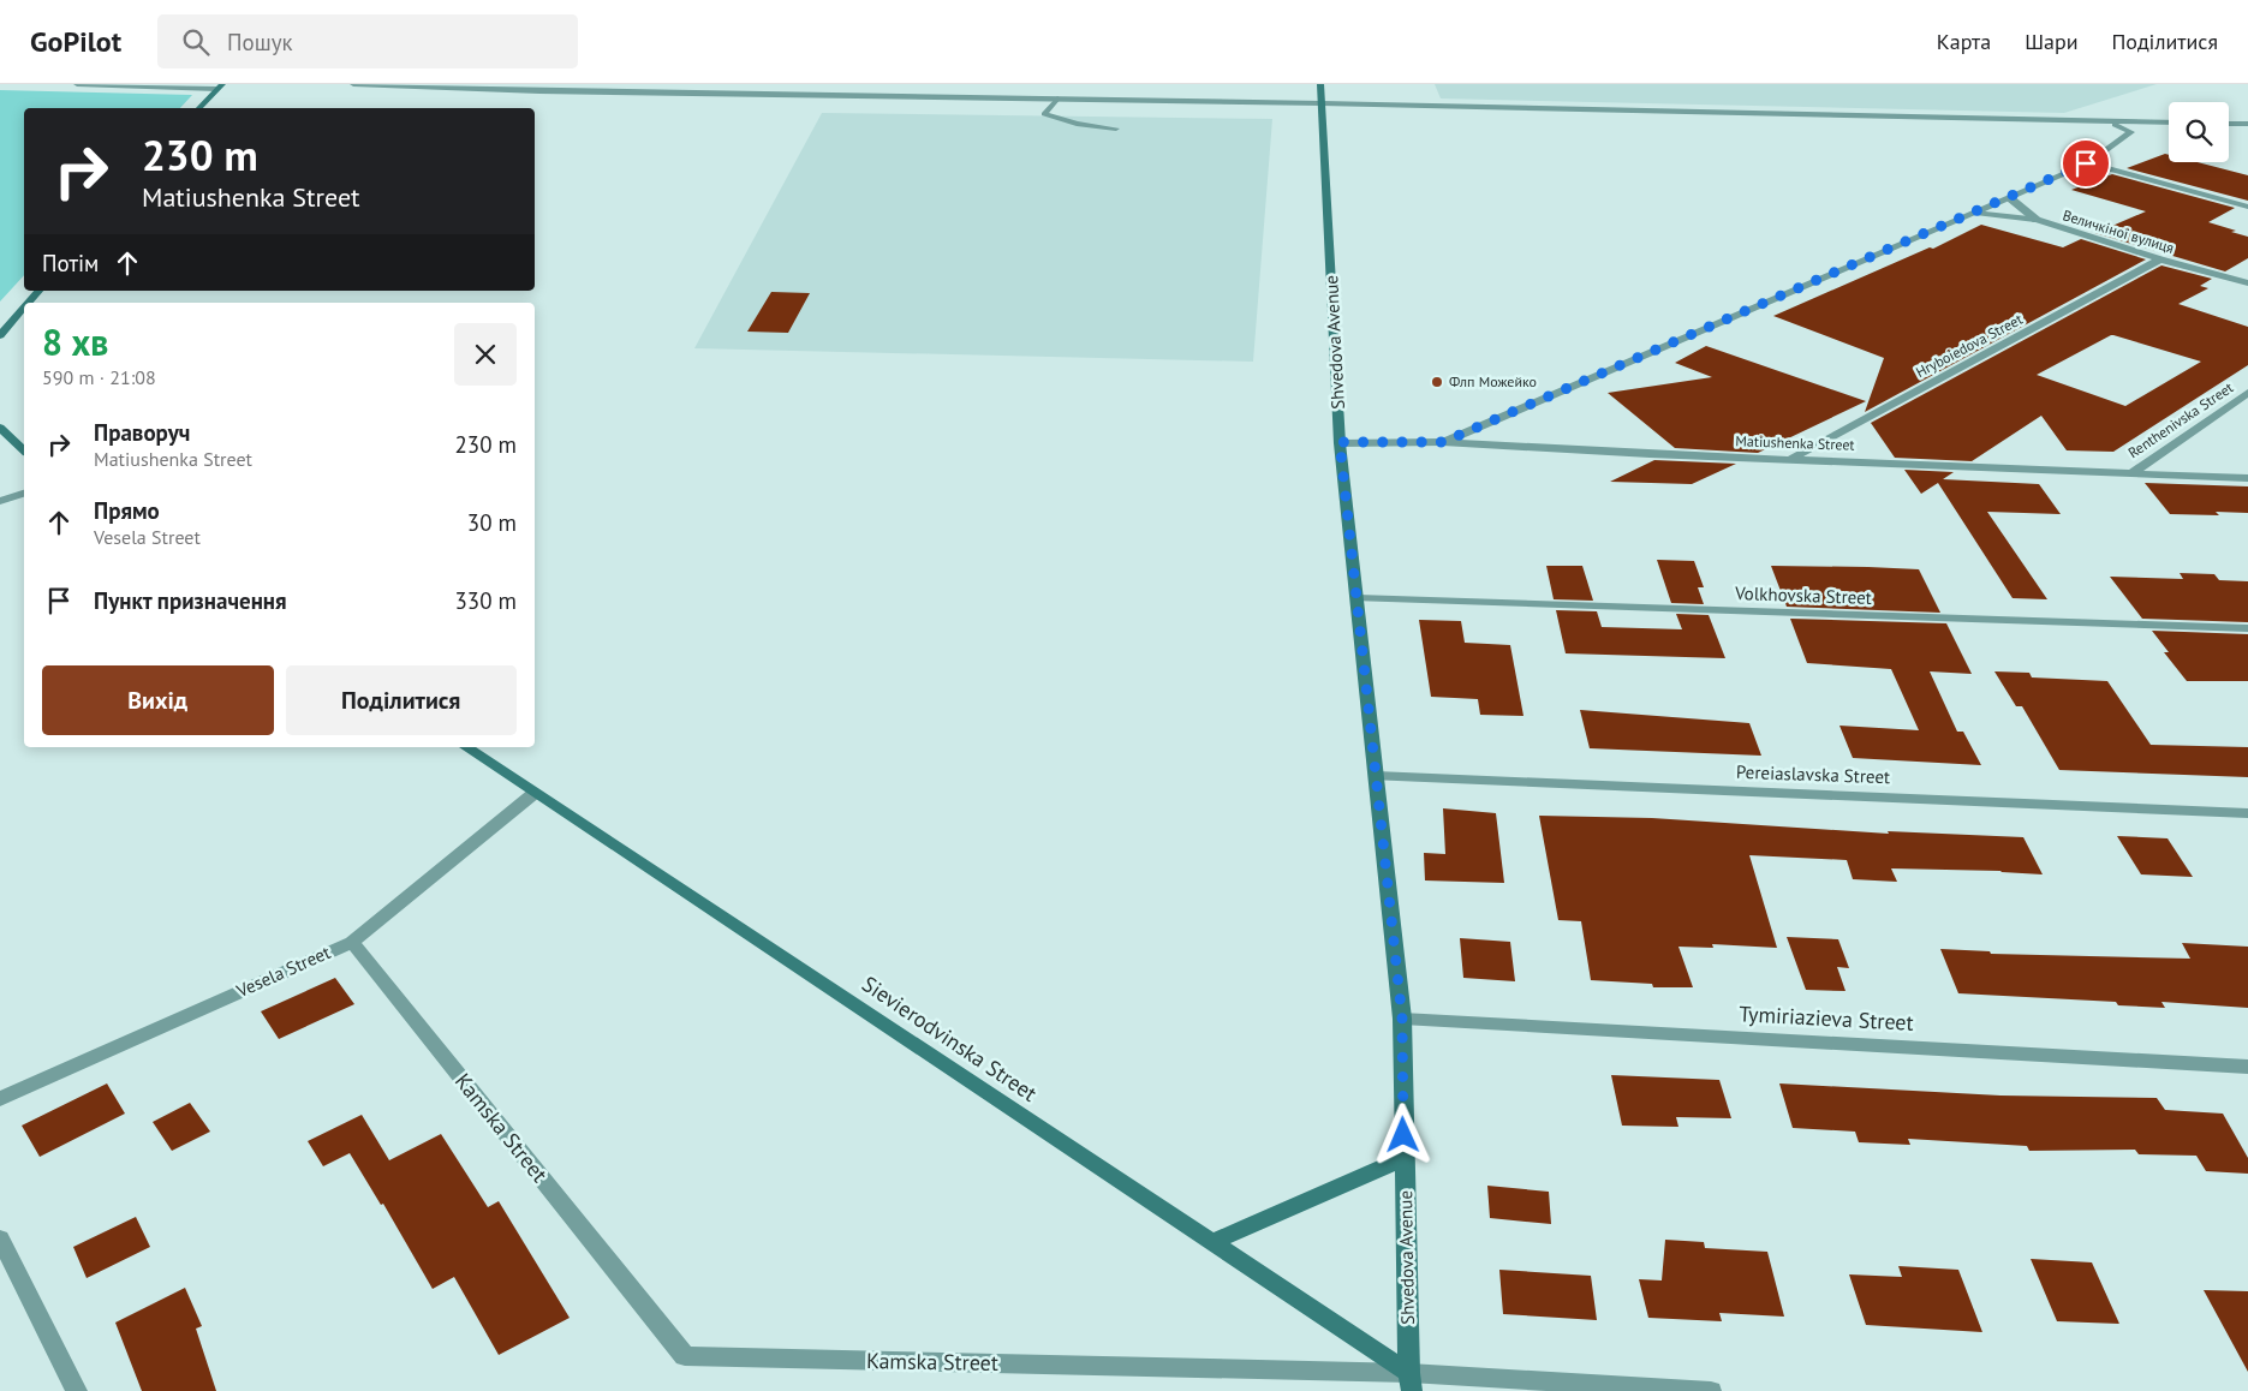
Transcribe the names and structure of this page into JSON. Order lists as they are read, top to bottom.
{
  "streets": {
    "street": [
      "Величкіної вулиця",
      "Shvedova Avenue",
      "Hryboiedova Street",
      "Renthenivska Street",
      "Matiushenka Street",
      "Volkhovska Street",
      "Pereiaslavska Street",
      "Vesela Street",
      "Tymiriazieva Street",
      "Sievierodvinska Street",
      "Kamska Street"
    ]
  },
  "crossings": [
    ["Величкіної вулиця", "Hryboiedova Street"],
    ["Shvedova Avenue", "Matiushenka Street"],
    ["Shvedova Avenue", "Volkhovska Street"],
    ["Shvedova Avenue", "Pereiaslavska Street"],
    ["Shvedova Avenue", "Tymiriazieva Street"],
    ["Shvedova Avenue", "Sievierodvinska Street"],
    ["Shvedova Avenue", "Kamska Street"],
    ["Hryboiedova Street", "Matiushenka Street"],
    ["Renthenivska Street", "Matiushenka Street"],
    ["Vesela Street", "Sievierodvinska Street"],
    ["Vesela Street", "Kamska Street"],
    ["Sievierodvinska Street", "Kamska Street"]
  ],
  "places": ["Флп Можейко"],
  "page": {
    "header": "GoPilot",
    "search": "Пошук",
    "nav": ["Карта", "Шари", "Поділитися"],
    "turn": ["230 m", "Matiushenka Street"],
    "then": "Потім",
    "heading": ["8 хв", "590 m · 21:08"],
    "list": [
      {
        "name": "Праворуч",
        "note": "Matiushenka Street",
        "value": "230 m"
      },
      {
        "name": "Прямо",
        "note": "Vesela Street",
        "value": "30 m"
      },
      {
        "name": "Пункт призначення",
        "value": "330 m"
      }
    ],
    "buttons": ["Вихід", "Поділитися"]
  }
}
